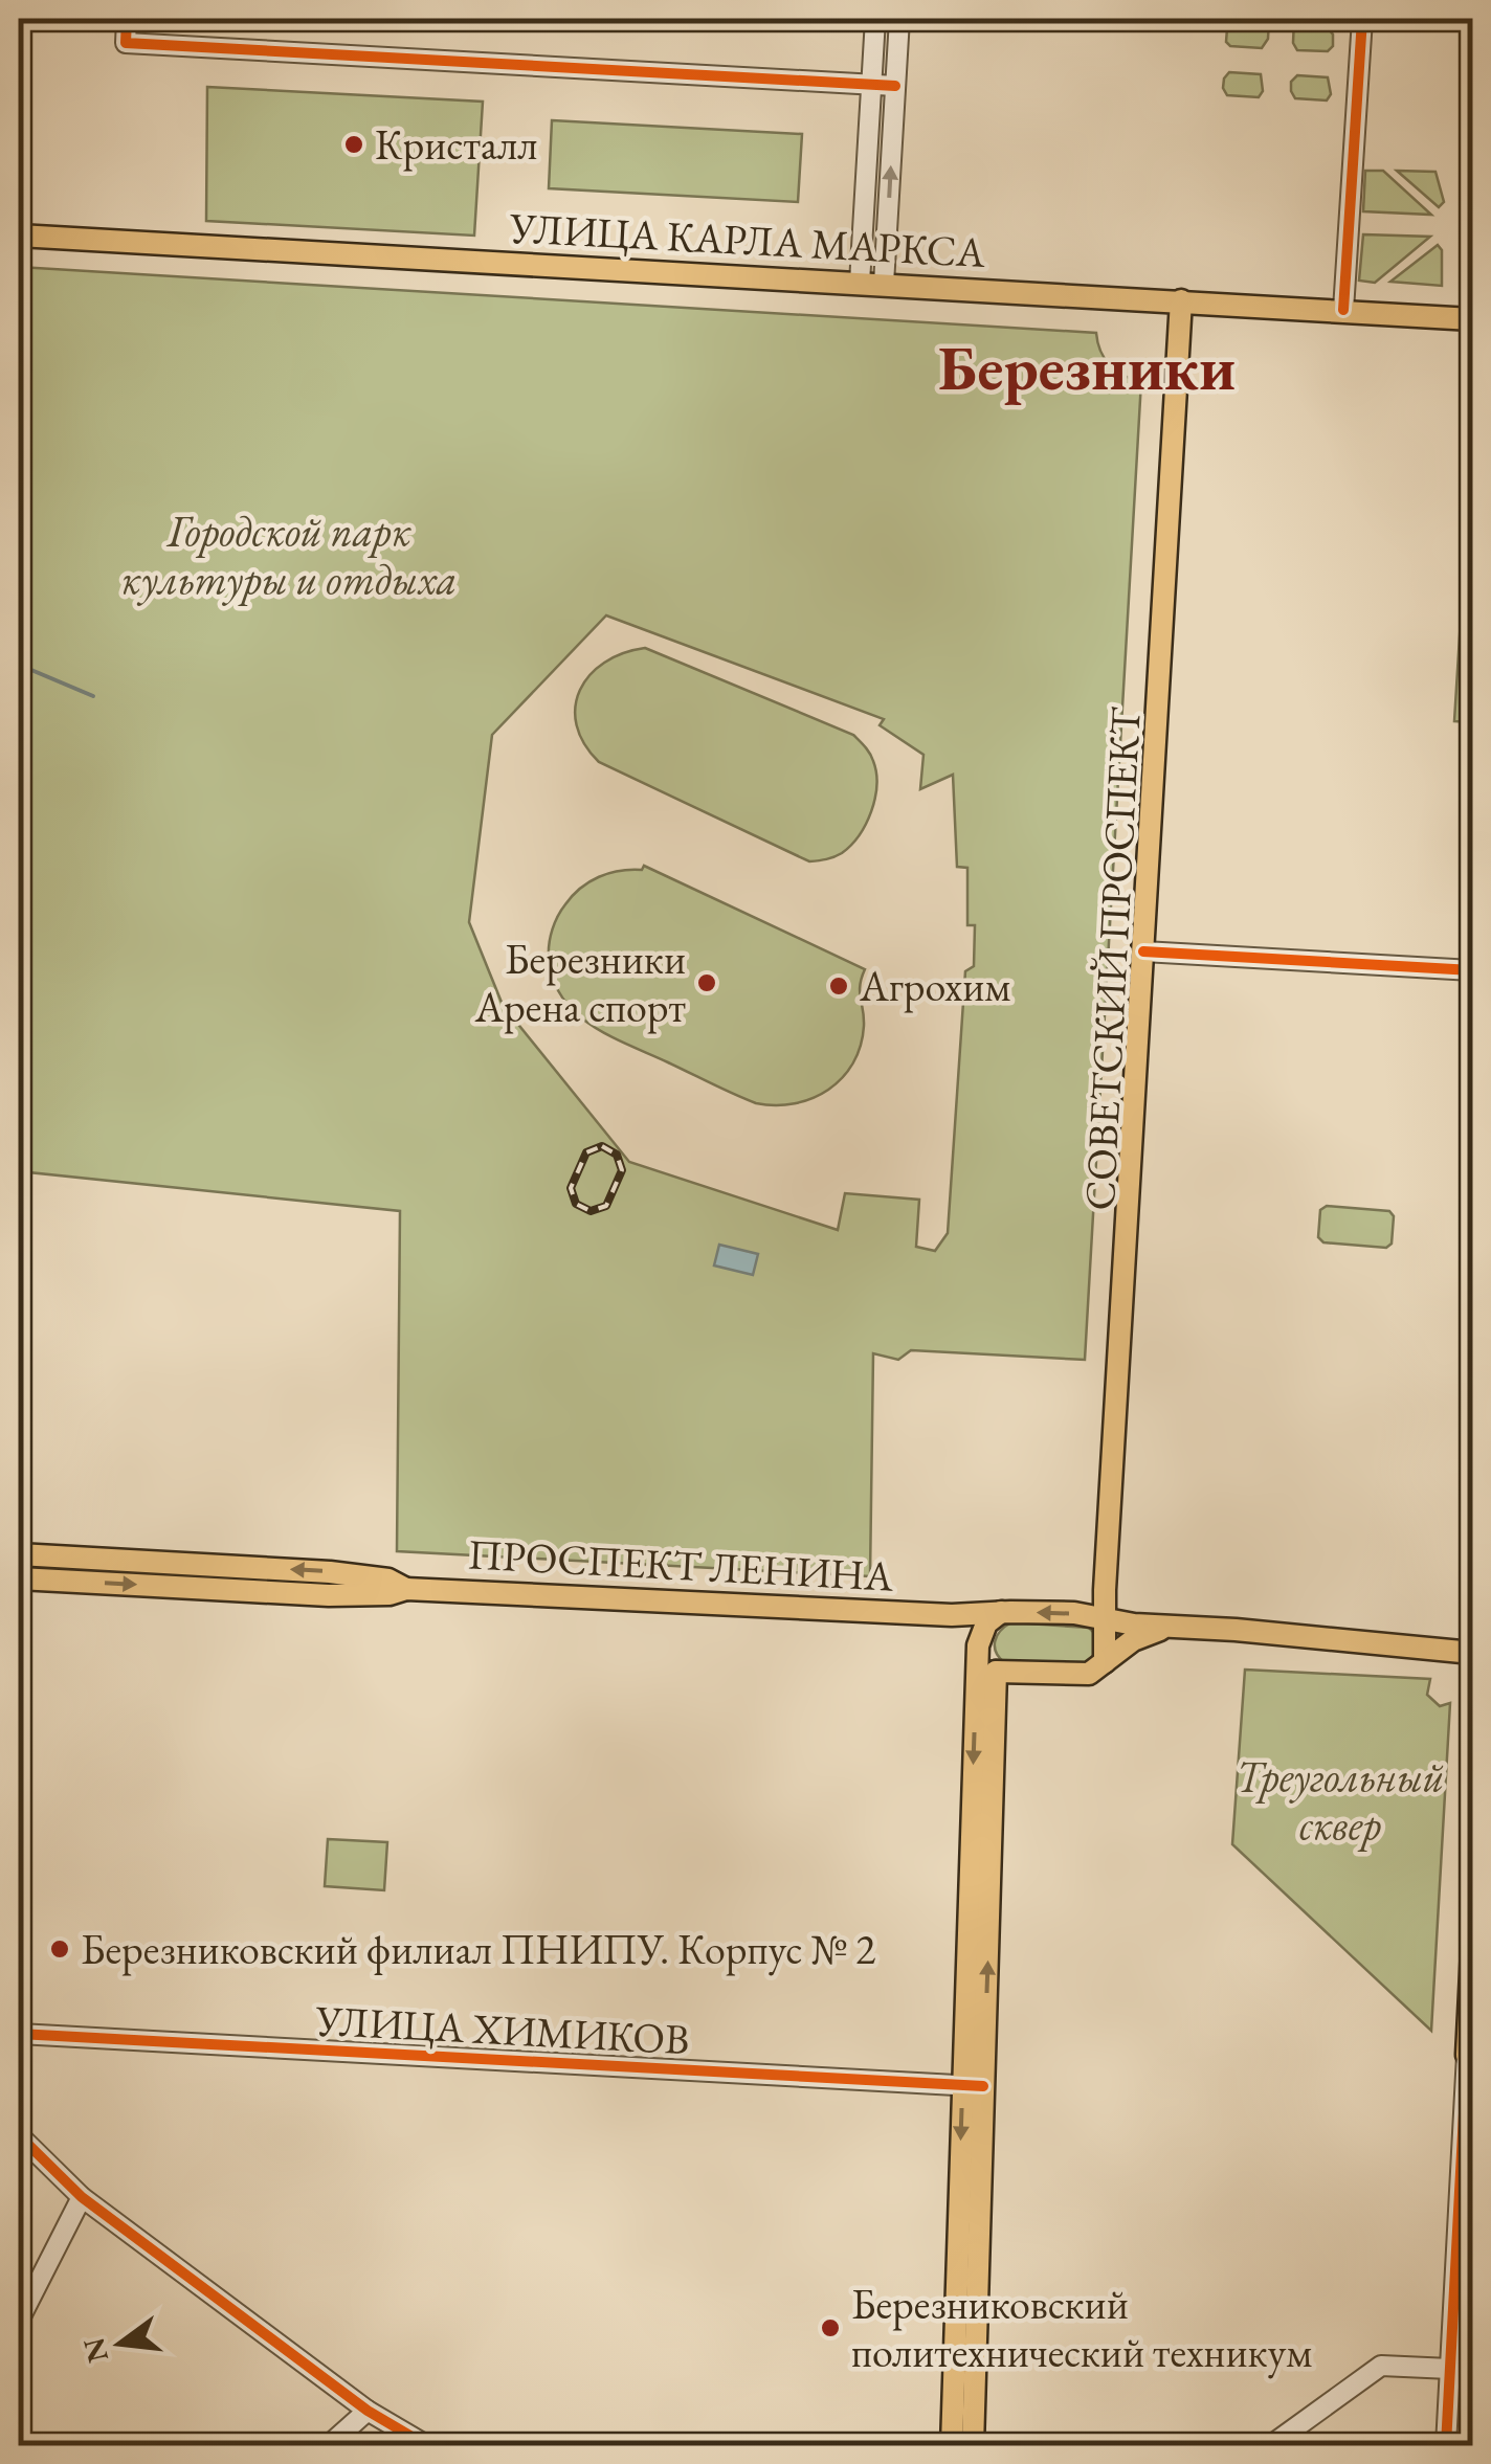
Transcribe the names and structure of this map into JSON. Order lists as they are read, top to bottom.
{
  "streets": {
    "main road": ["УЛИЦА КАРЛА МАРКСА", "СОВЕТСКИЙ ПРОСПЕКТ", "ПРОСПЕКТ ЛЕНИНА"],
    "street": ["УЛИЦА ХИМИКОВ"]
  },
  "crossings": [
    ["УЛИЦА КАРЛА МАРКСА", "СОВЕТСКИЙ ПРОСПЕКТ"],
    ["СОВЕТСКИЙ ПРОСПЕКТ", "ПРОСПЕКТ ЛЕНИНА"]
  ],
  "districts": ["Березники"],
  "parks": ["Городской парк культуры и отдыха", "Треугольный сквер"],
  "places": [
    "Кристалл",
    "Березники Арена спорт",
    "Агрохим",
    "Березниковский филиал ПНИПУ. Корпус № 2",
    "Березниковский политехнический техникум"
  ],
  "north": "left"
}
